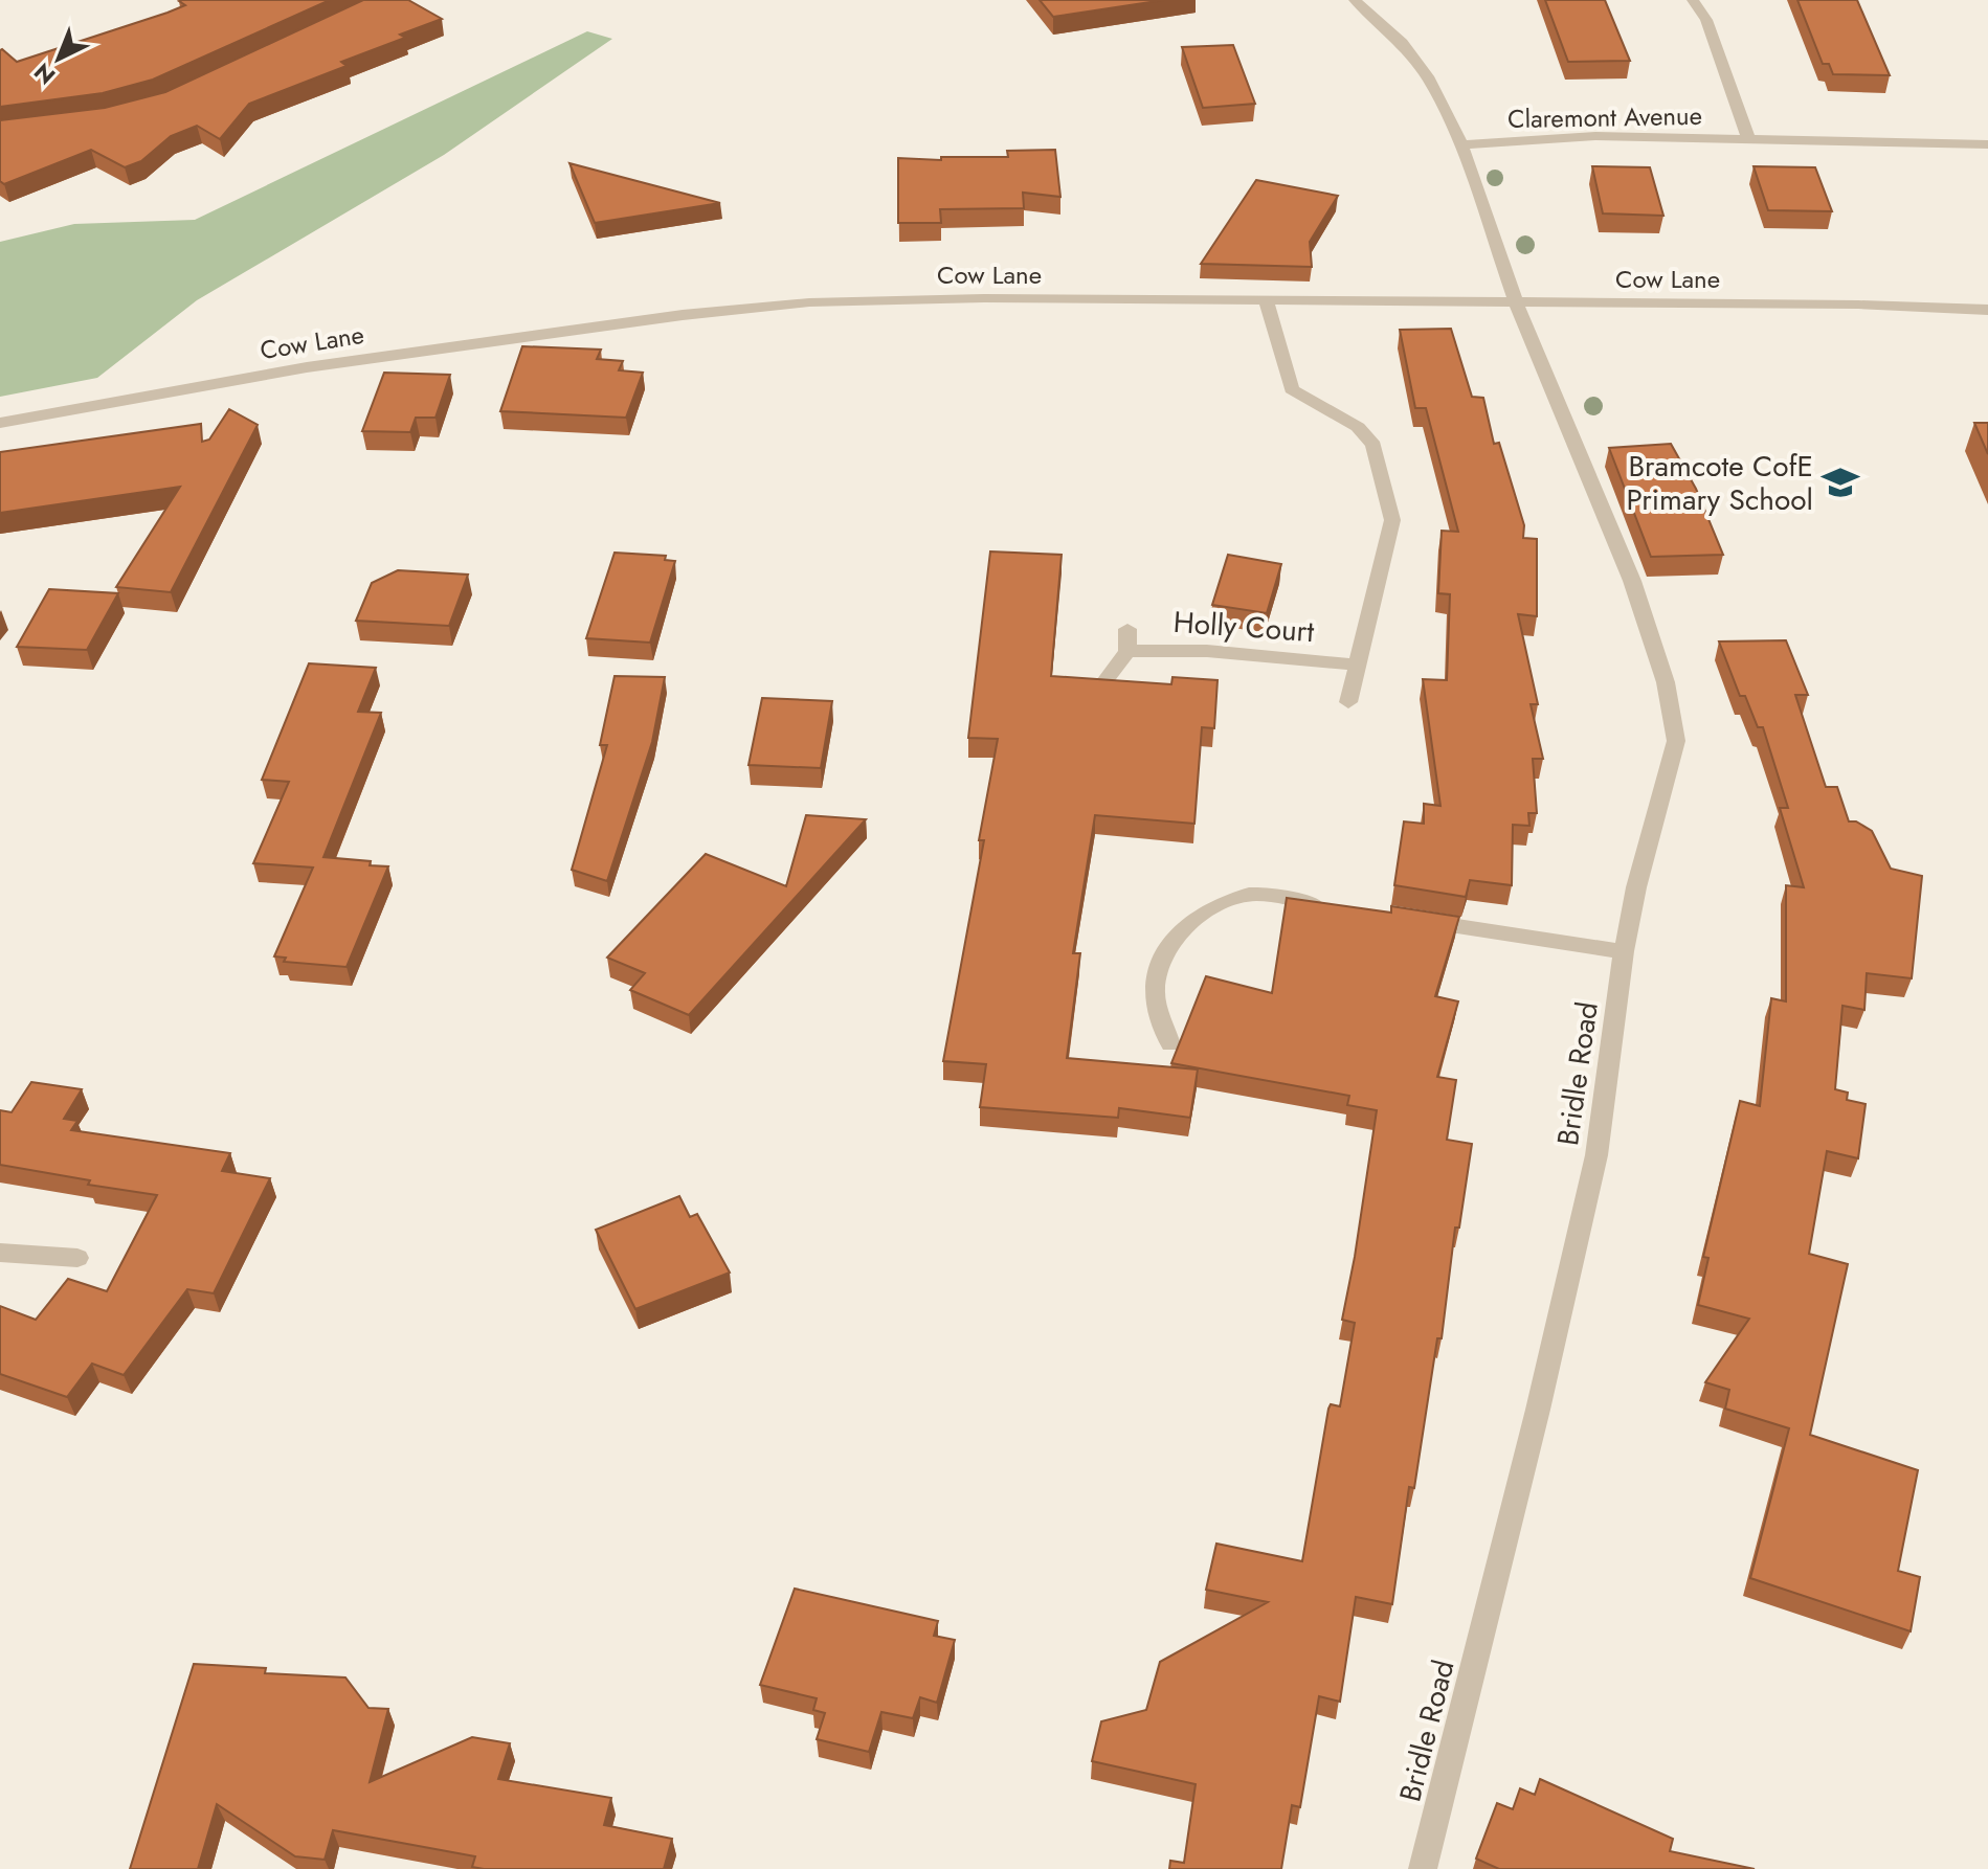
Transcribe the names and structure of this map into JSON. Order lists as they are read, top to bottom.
{
  "streets": {
    "street": [
      "Claremont Avenue",
      "Cow Lane",
      "Holly Court",
      "Bridle Road"
    ]
  },
  "crossings": [
    ["Claremont Avenue", "Bridle Road"],
    ["Cow Lane", "Bridle Road"]
  ],
  "places": {
    "school or university": ["Bramcote CofE Primary School"]
  },
  "north": "bottom left"
}
